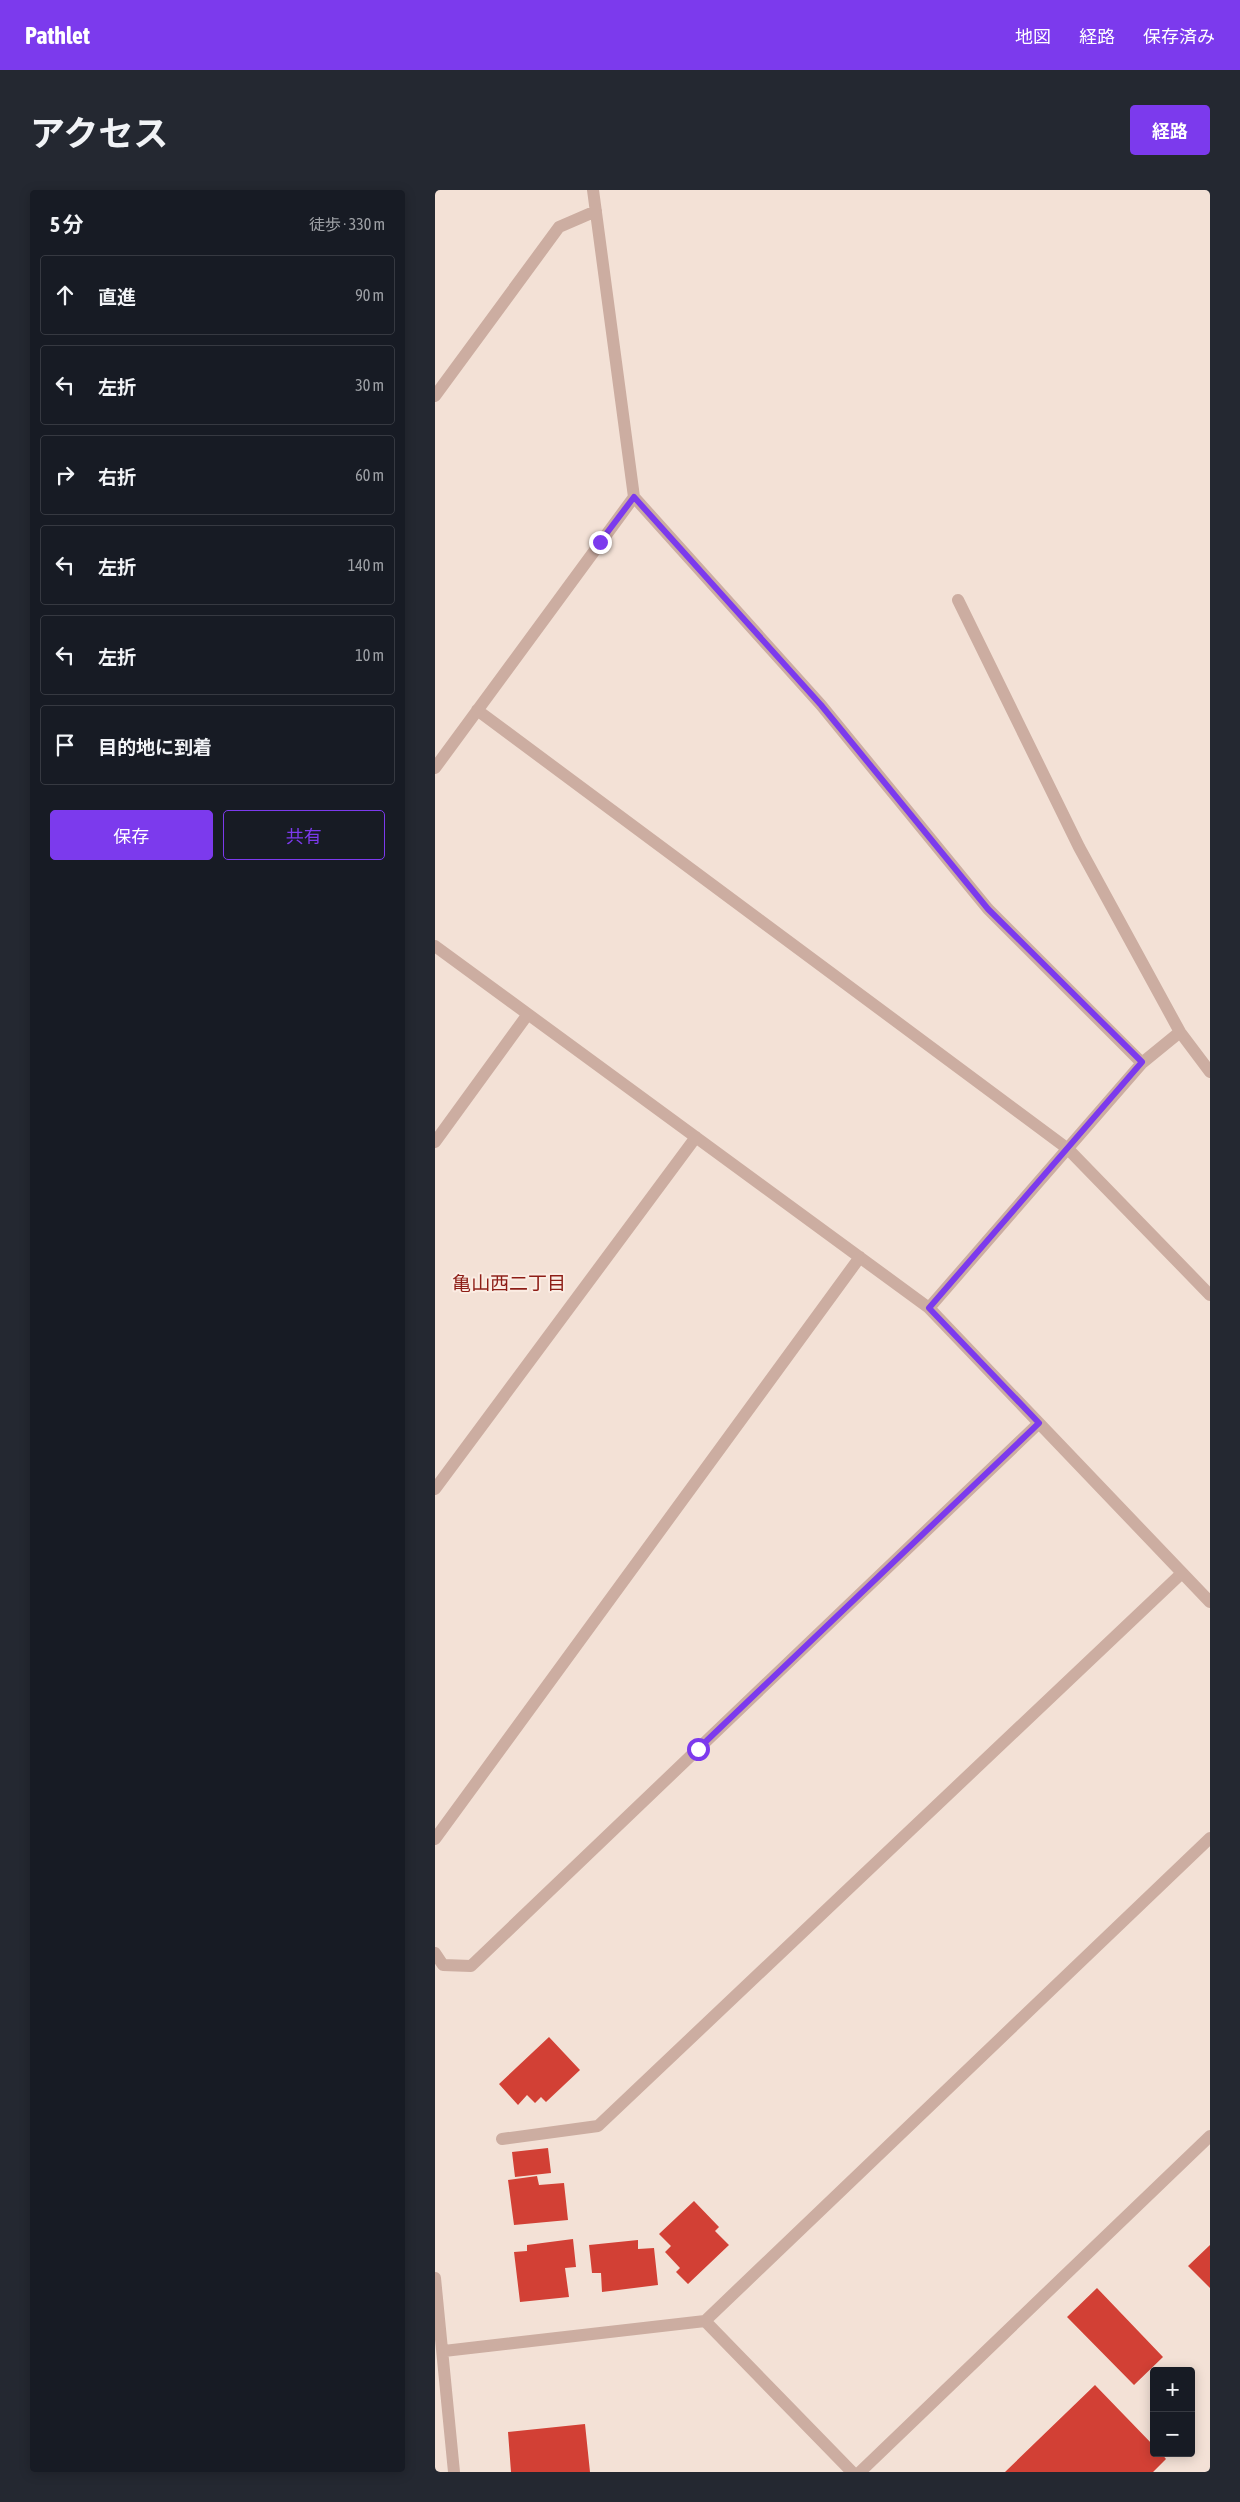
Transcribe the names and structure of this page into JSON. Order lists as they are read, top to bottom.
{
  "districts": ["亀山西二丁目"],
  "page": {
    "header": "Pathlet",
    "nav": ["地図", "経路", "保存済み"],
    "title": "アクセス",
    "buttons": [
      "経路",
      ["保存", "共有"]
    ],
    "heading": ["5 分", "徒歩 · 330 m"],
    "list": [
      ["直進", "90 m"],
      ["左折", "30 m"],
      ["右折", "60 m"],
      ["左折", "140 m"],
      ["左折", "10 m"],
      "目的地に到着"
    ],
    "map_buttons": ["+", "−"]
  }
}
